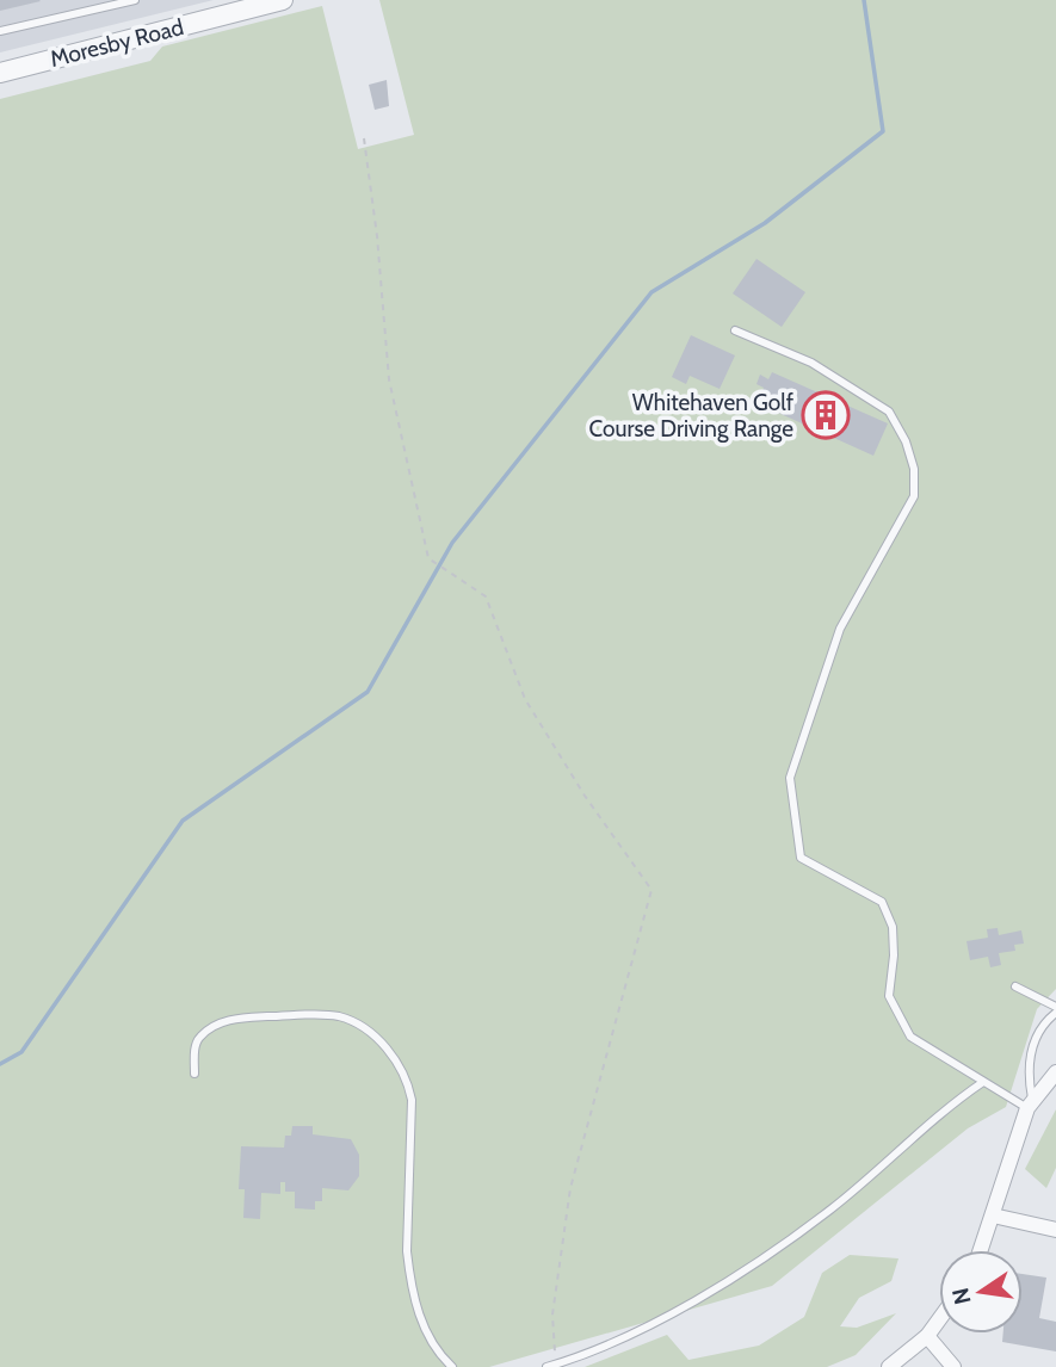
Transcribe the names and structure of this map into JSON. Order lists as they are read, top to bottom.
{
  "streets": {
    "street": ["Moresby Road"]
  },
  "places": {
    "building": ["Whitehaven Golf Course Driving Range"]
  },
  "north": "left"
}
